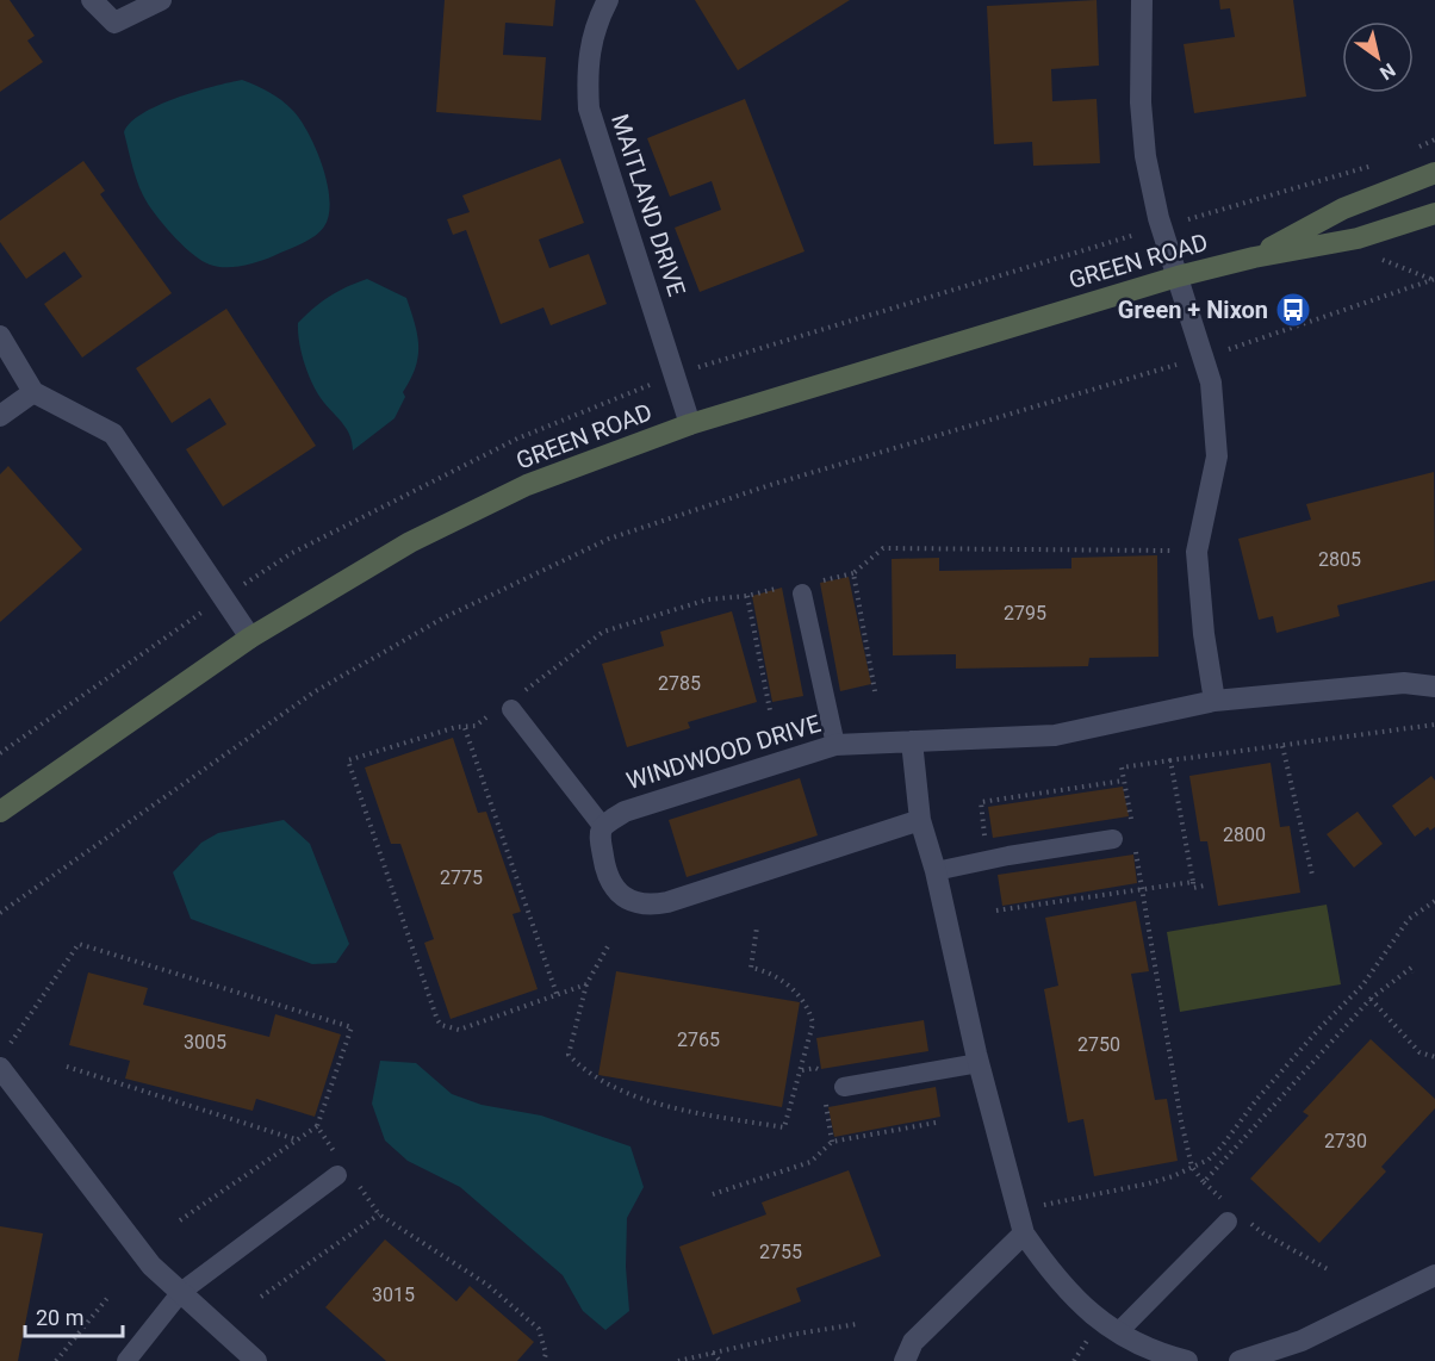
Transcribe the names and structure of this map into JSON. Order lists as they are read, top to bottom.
{
  "streets": {
    "street": ["MAITLAND DRIVE", "GREEN ROAD", "WINDWOOD DRIVE"]
  },
  "crossings": [
    ["MAITLAND DRIVE", "GREEN ROAD"]
  ],
  "places": {
    "bus stop": ["Green + Nixon"]
  },
  "house_numbers": [
    "2805",
    "2795",
    "2785",
    "2800",
    "2775",
    "2765",
    "3005",
    "2750",
    "2730",
    "2755",
    "3015"
  ],
  "scale_bar": "20 m",
  "north": "bottom right"
}
